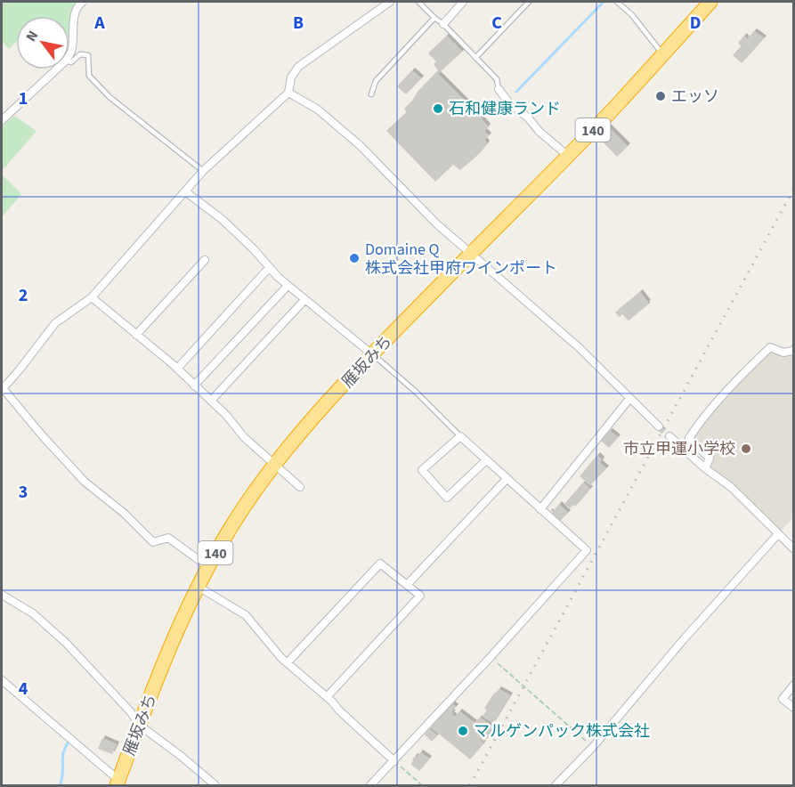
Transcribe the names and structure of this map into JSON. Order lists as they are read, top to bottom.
{
  "streets": {
    "highway": ["140", "雁坂みち"]
  },
  "places": [
    "エッソ",
    "石和健康ランド",
    "Domaine Q 株式会社甲府ワインポート",
    "市立甲運小学校",
    "マルゲンパック株式会社"
  ],
  "north": "top left",
  "grid": {
    "columns": [
      "A",
      "B",
      "C",
      "D"
    ],
    "rows": [
      "1",
      "2",
      "3",
      "4"
    ]
  }
}
